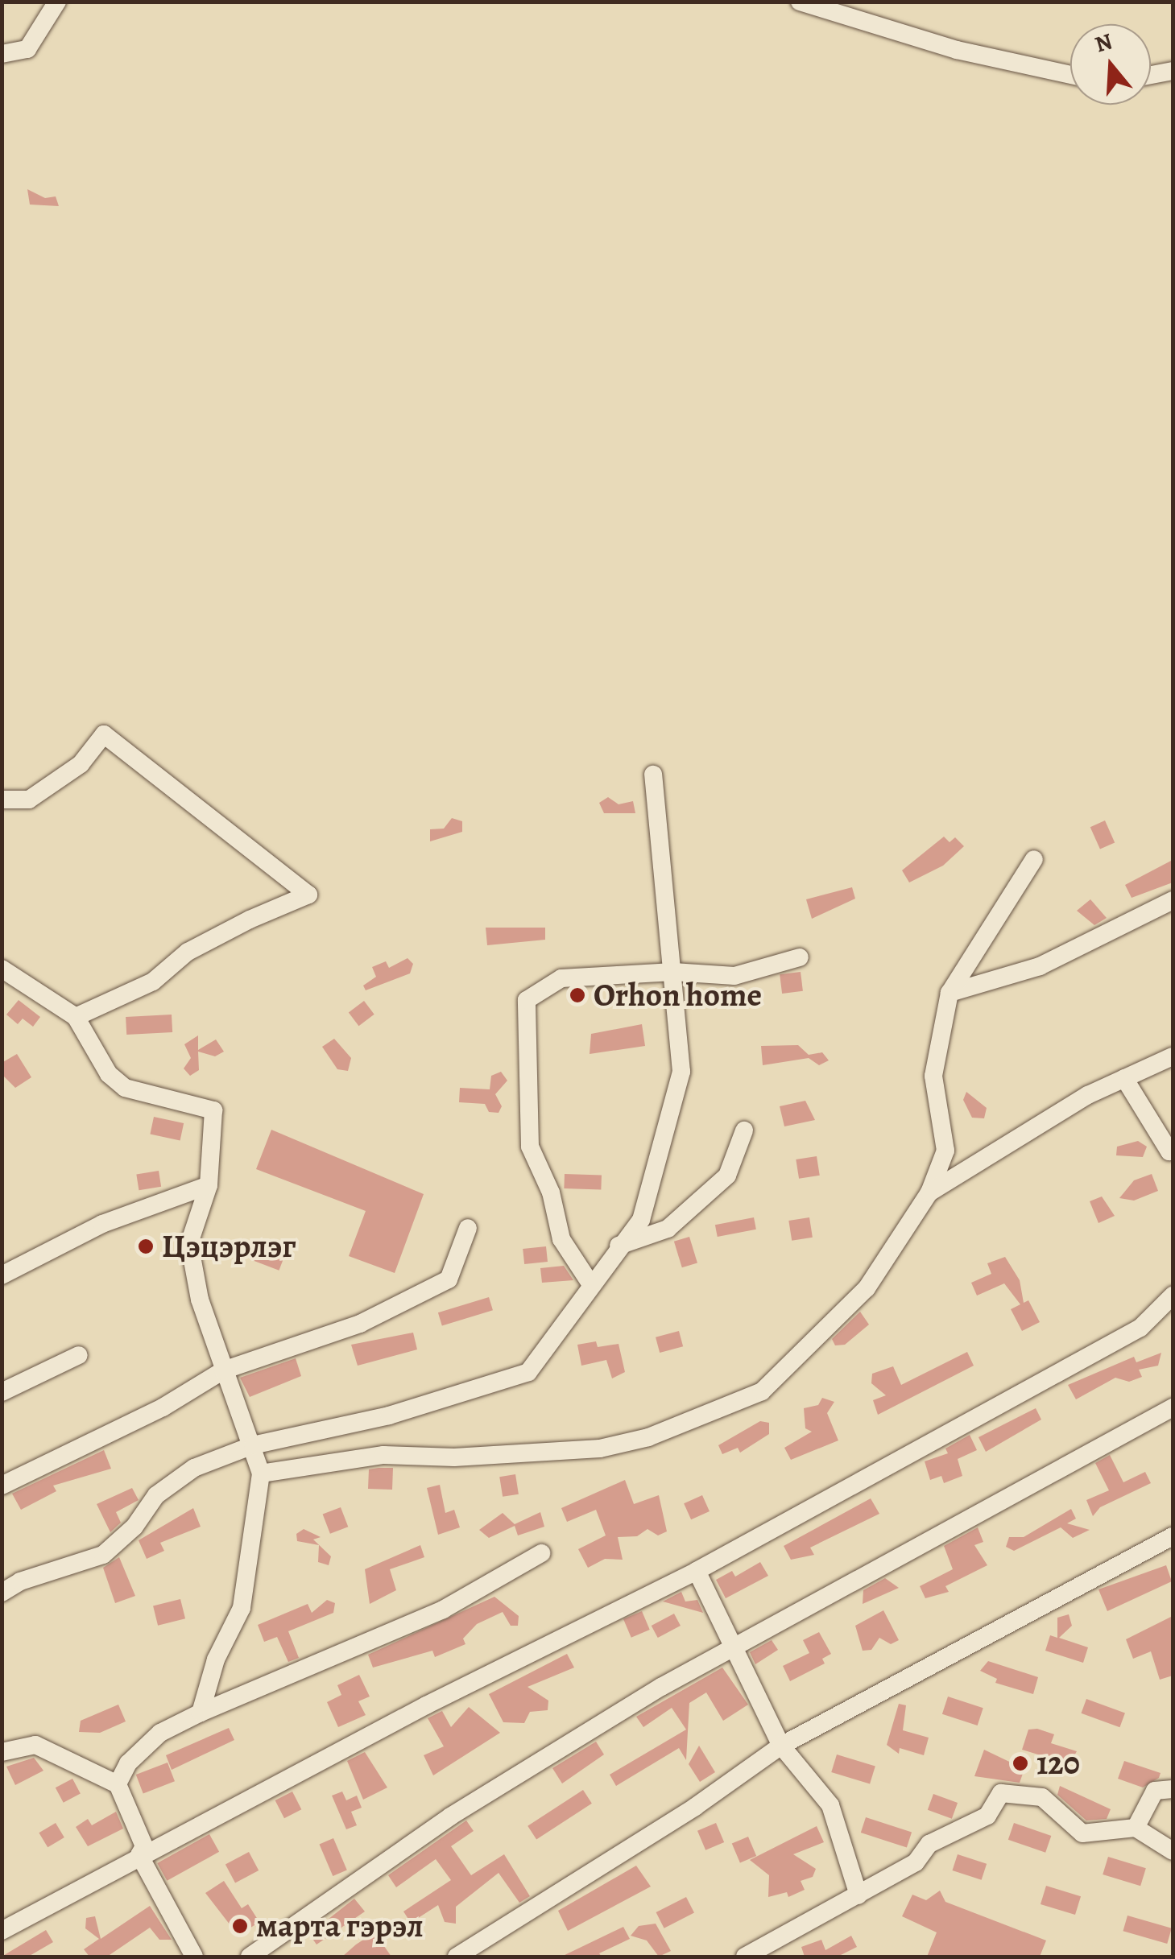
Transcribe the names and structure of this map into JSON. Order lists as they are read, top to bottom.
{
  "places": [
    "Orhon home",
    "Цэцэрлэг",
    "120",
    "марта гэрэл"
  ],
  "north": "top"
}
